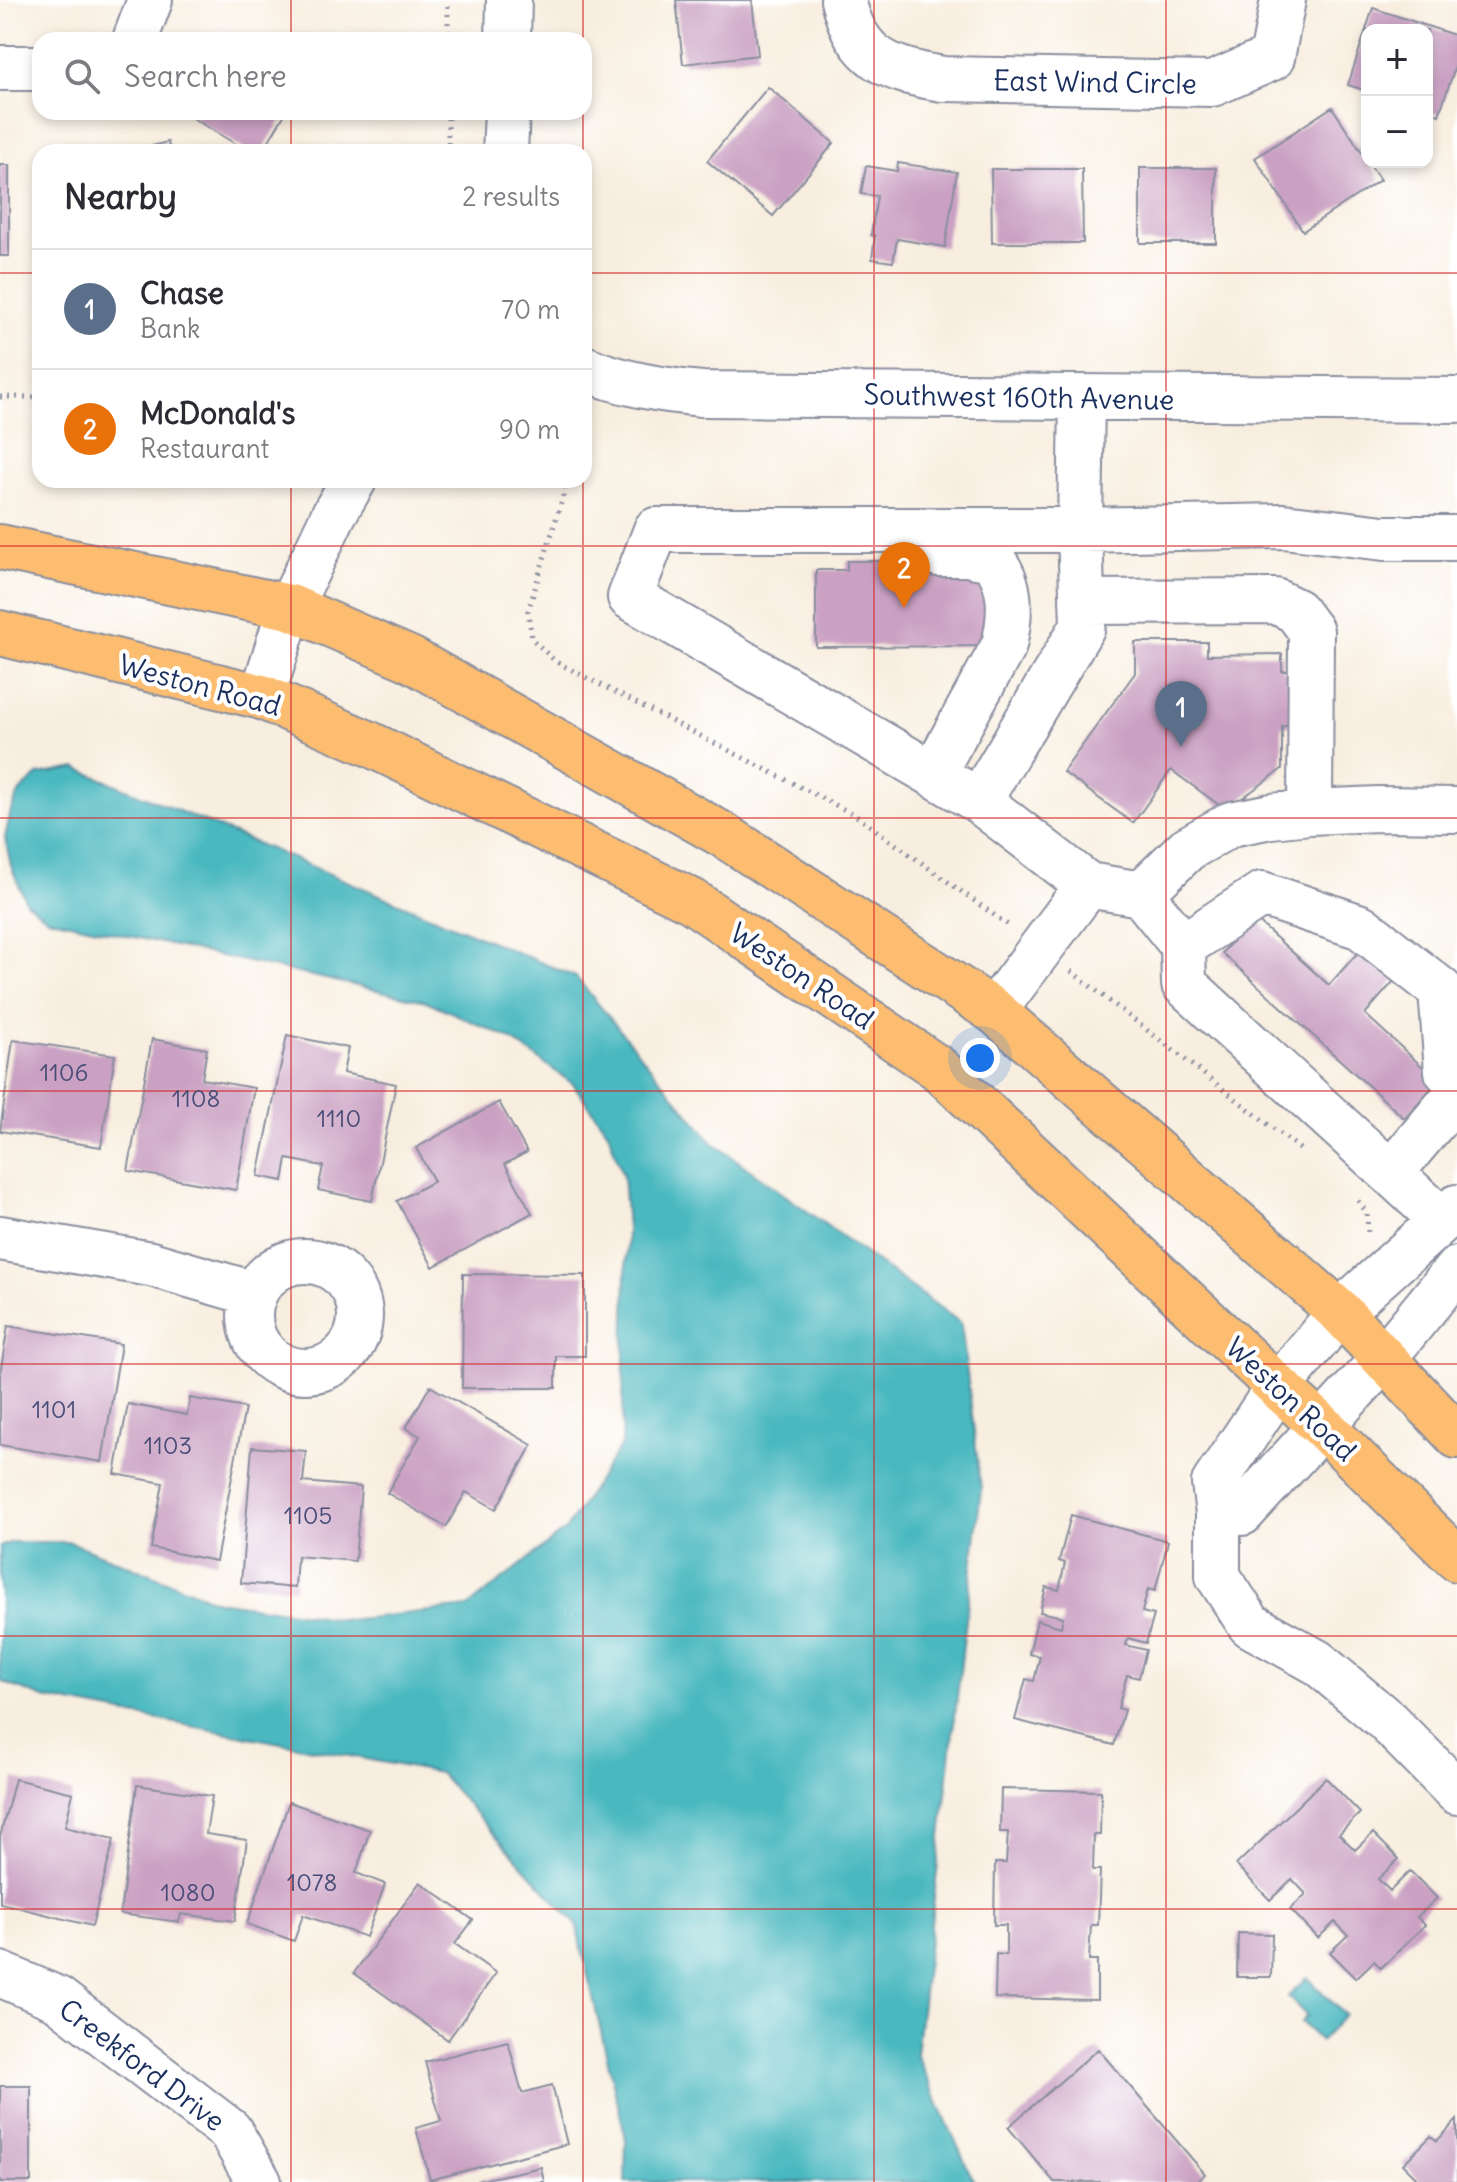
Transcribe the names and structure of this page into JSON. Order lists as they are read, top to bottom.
{
  "streets": {
    "main road": ["Weston Road"],
    "street": ["East Wind Circle", "Southwest 160th Avenue", "Creekford Drive"]
  },
  "house_numbers": [
    "1106",
    "1108",
    "1110",
    "1101",
    "1103",
    "1105",
    "1078",
    "1080"
  ],
  "page": {
    "map_buttons": ["+", "−"],
    "search": "Search here",
    "heading": ["Nearby", "2 results"],
    "list": [
      {
        "mark": "1",
        "name": "Chase",
        "note": "Bank",
        "value": "70 m"
      },
      {
        "mark": "2",
        "name": "McDonald's",
        "note": "Restaurant",
        "value": "90 m"
      }
    ],
    "pins": ["2", "1"]
  }
}
